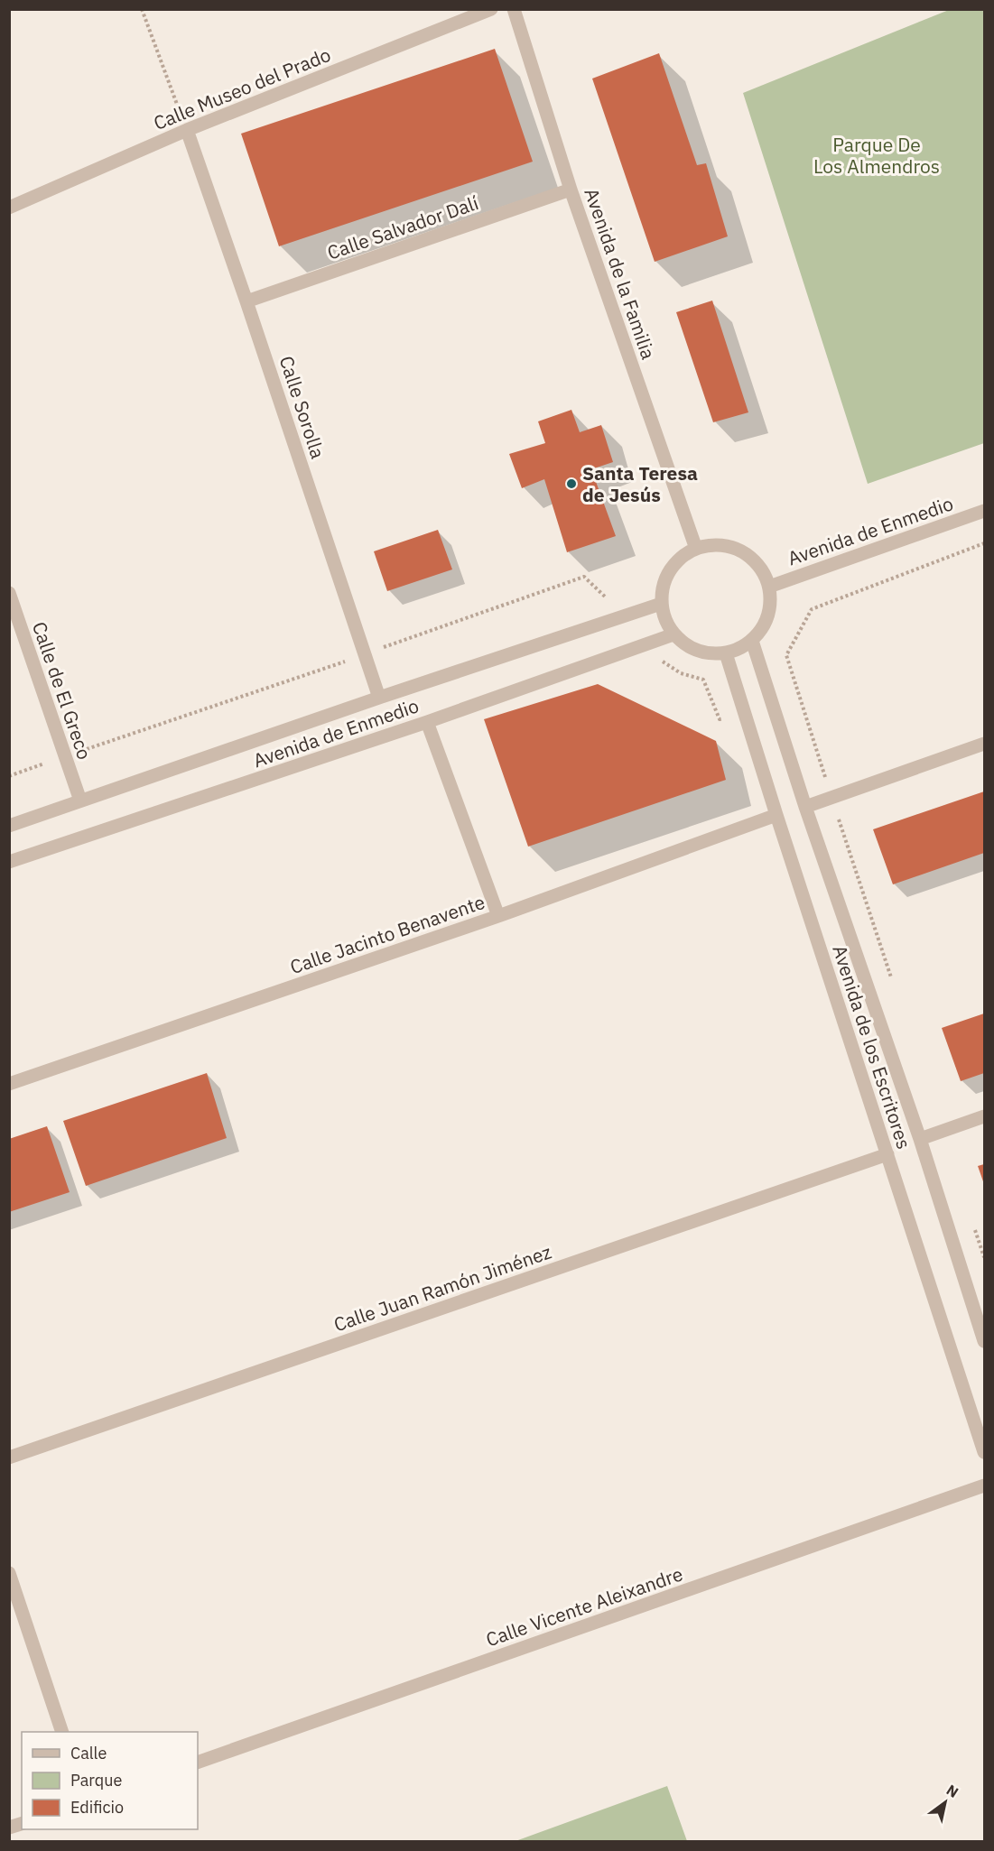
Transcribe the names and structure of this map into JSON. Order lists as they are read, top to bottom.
{
  "streets": {
    "street": [
      "Calle Museo del Prado",
      "Calle Salvador Dalí",
      "Avenida de la Familia",
      "Calle Sorolla",
      "Avenida de Enmedio",
      "Calle de El Greco",
      "Calle Jacinto Benavente",
      "Avenida de los Escritores",
      "Calle Juan Ramón Jiménez",
      "Calle Vicente Aleixandre"
    ]
  },
  "crossings": [
    ["Calle Museo del Prado", "Calle Sorolla"],
    ["Calle Salvador Dalí", "Avenida de la Familia"],
    ["Calle Salvador Dalí", "Calle Sorolla"],
    ["Avenida de la Familia", "Avenida de Enmedio"],
    ["Avenida de la Familia", "Avenida de los Escritores"],
    ["Calle Sorolla", "Avenida de Enmedio"],
    ["Avenida de Enmedio", "Calle de El Greco"],
    ["Avenida de Enmedio", "Avenida de los Escritores"],
    ["Calle Jacinto Benavente", "Avenida de los Escritores"],
    ["Avenida de los Escritores", "Calle Juan Ramón Jiménez"]
  ],
  "parks": ["Parque De Los Almendros"],
  "places": ["Santa Teresa de Jesús"],
  "legend": ["Calle", "Parque", "Edificio"],
  "north": "top right"
}
